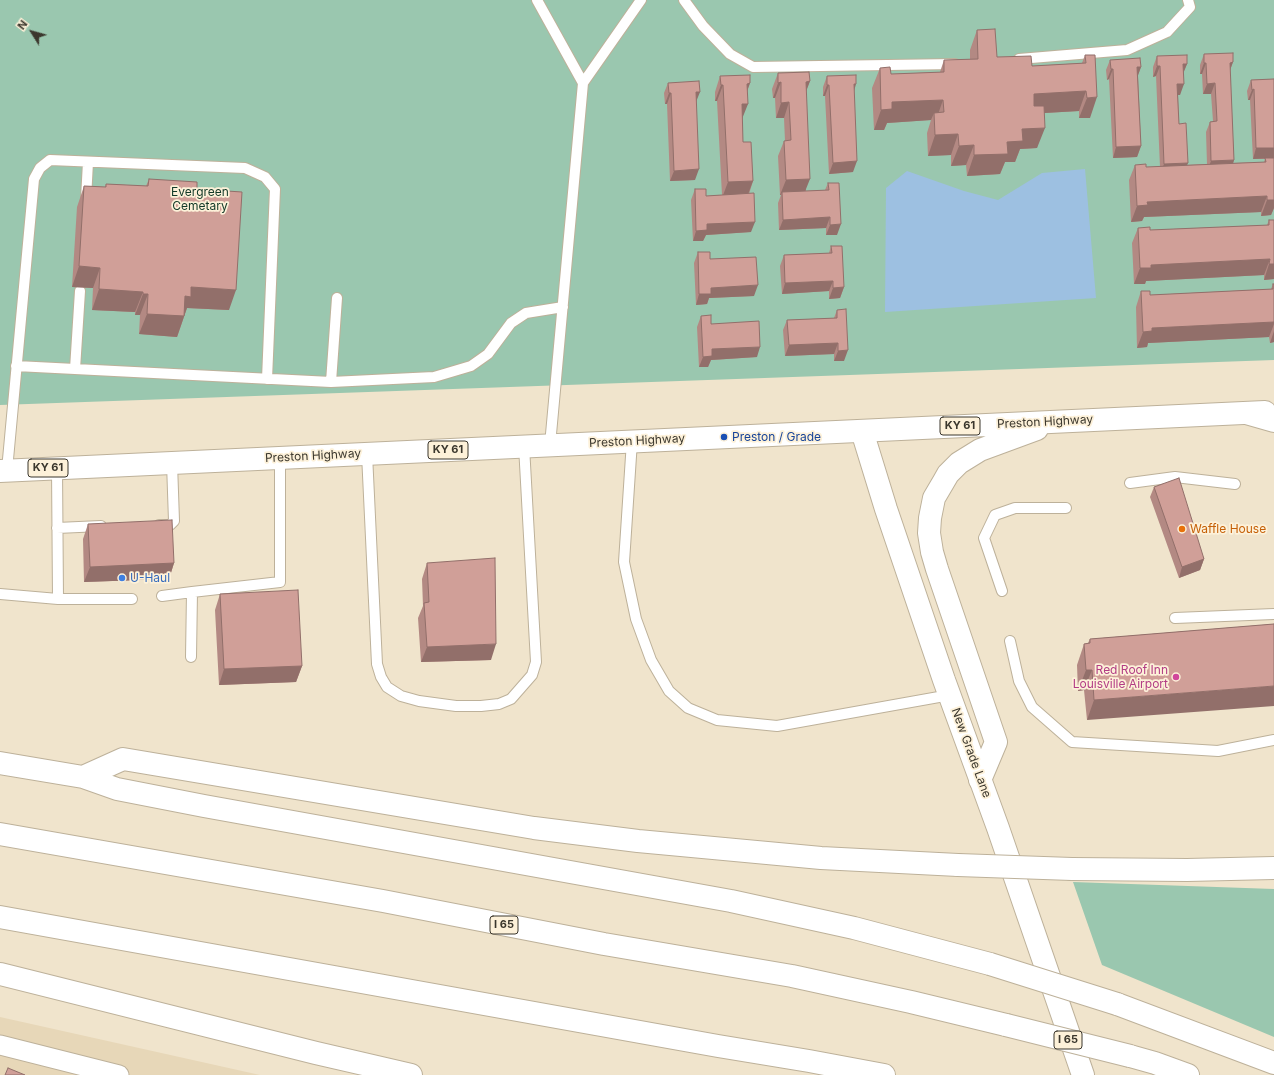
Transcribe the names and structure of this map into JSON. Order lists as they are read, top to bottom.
{
  "streets": {
    "main road": [
      "Preston Highway",
      "KY 61",
      "New Grade Lane",
      "I 65"
    ]
  },
  "crossings": [
    ["Preston Highway", "New Grade Lane"]
  ],
  "parks": ["Evergreen Cemetary"],
  "places": [
    "Preston / Grade",
    "Waffle House",
    "U-Haul",
    "Red Roof Inn Louisville Airport"
  ],
  "north": "top left"
}
